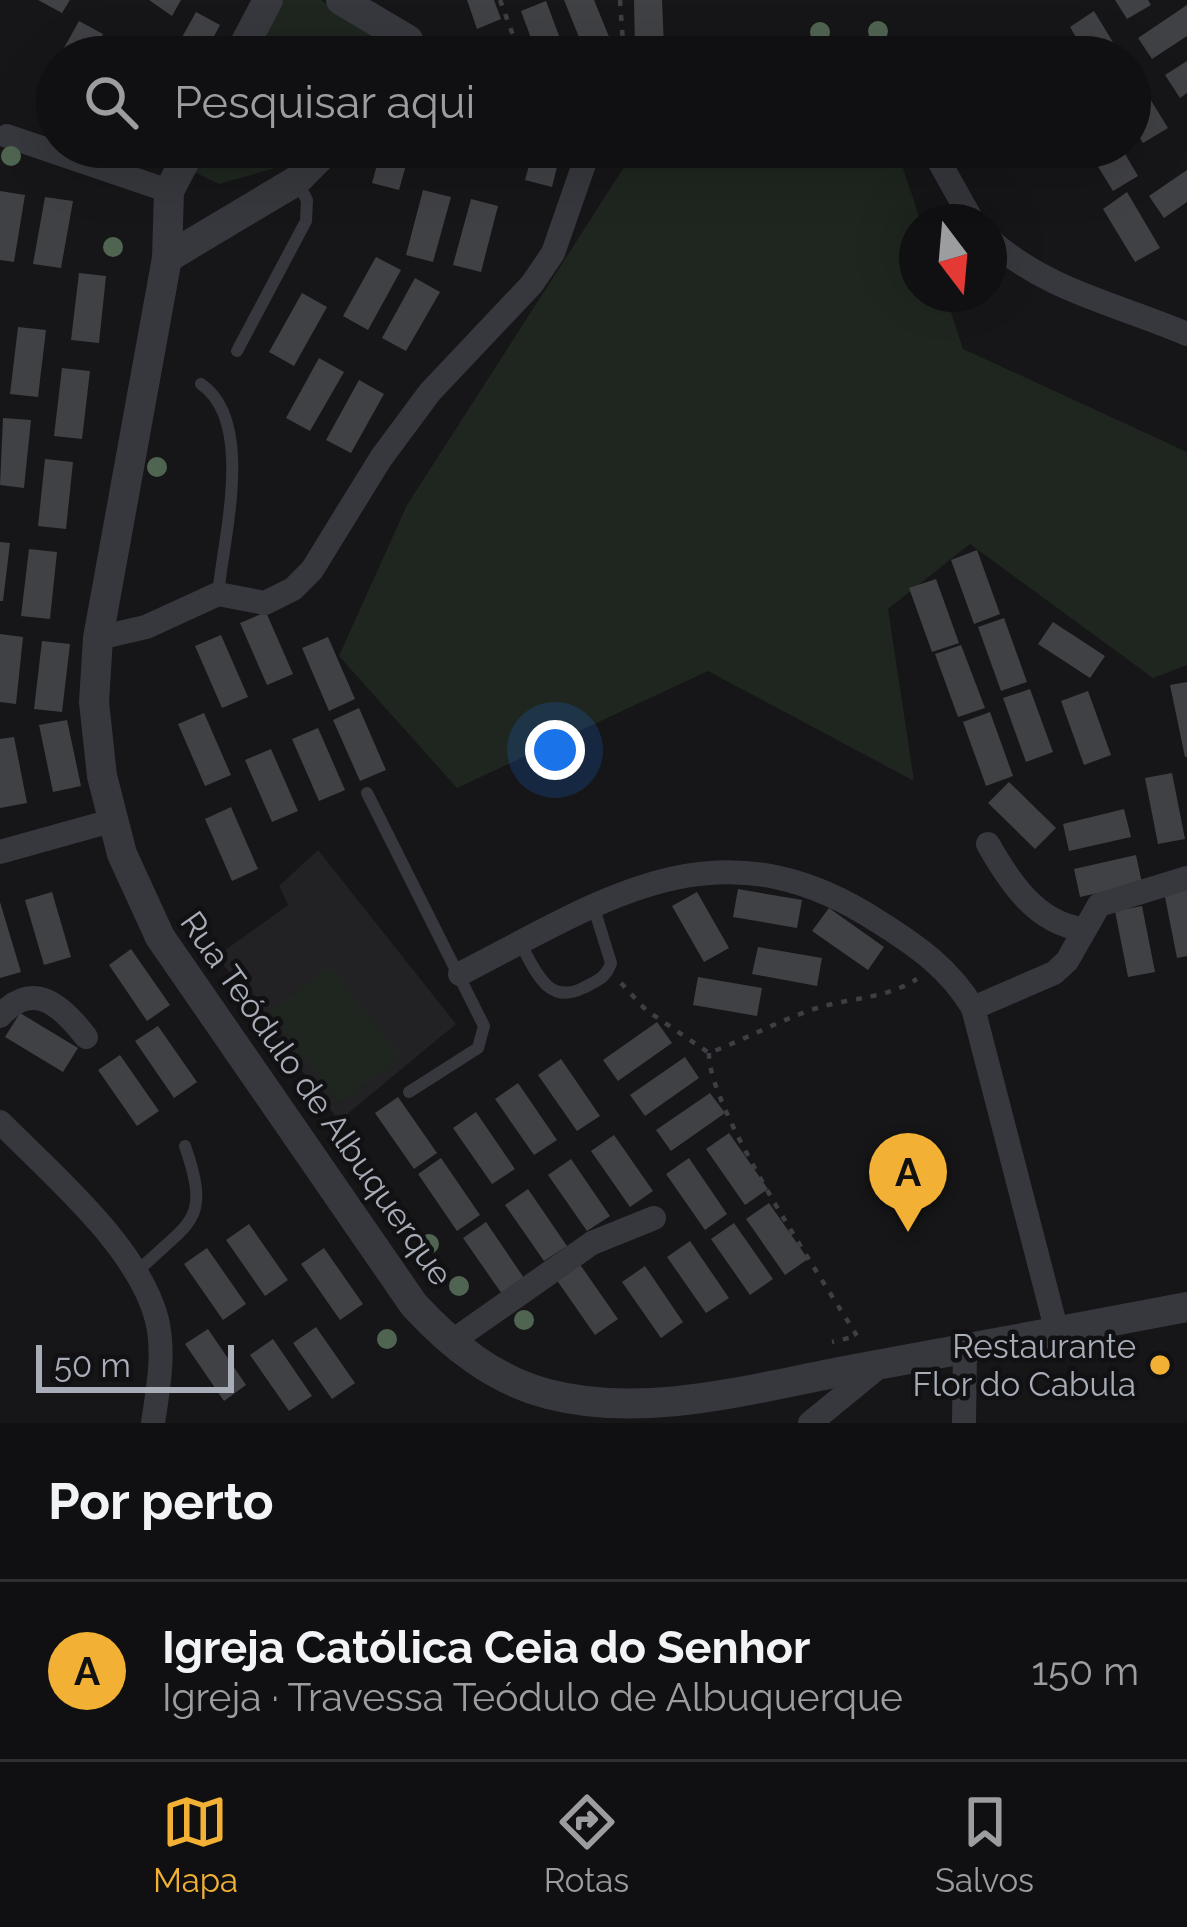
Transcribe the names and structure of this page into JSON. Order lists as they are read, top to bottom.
{
  "streets": {
    "street": ["Rua Teódulo de Albuquerque"]
  },
  "places": ["Restaurante Flor do Cabula"],
  "scale_bar": "50 m",
  "north": "bottom",
  "page": {
    "search": "Pesquisar aqui",
    "pins": "A",
    "scale": "50 m",
    "heading": "Por perto",
    "list": [
      {
        "mark": "A",
        "name": "Igreja Católica Ceia do Senhor",
        "note": "Igreja · Travessa Teódulo de Albuquerque",
        "value": "150 m"
      }
    ],
    "nav": ["Mapa", "Rotas", "Salvos"]
  }
}
